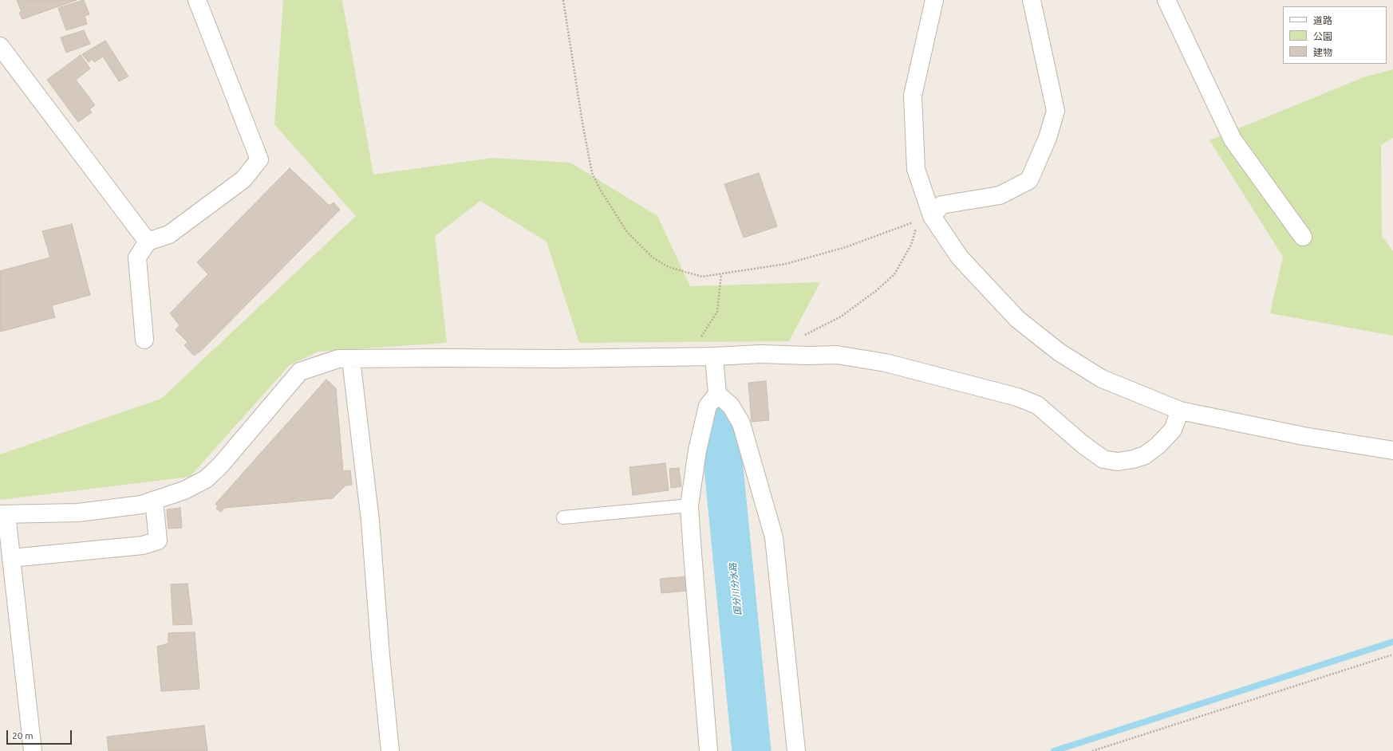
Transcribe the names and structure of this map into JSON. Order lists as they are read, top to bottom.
{
  "water": ["国分川分水路"],
  "legend": ["道路", "公園", "建物"],
  "scale_bar": "20 m"
}
